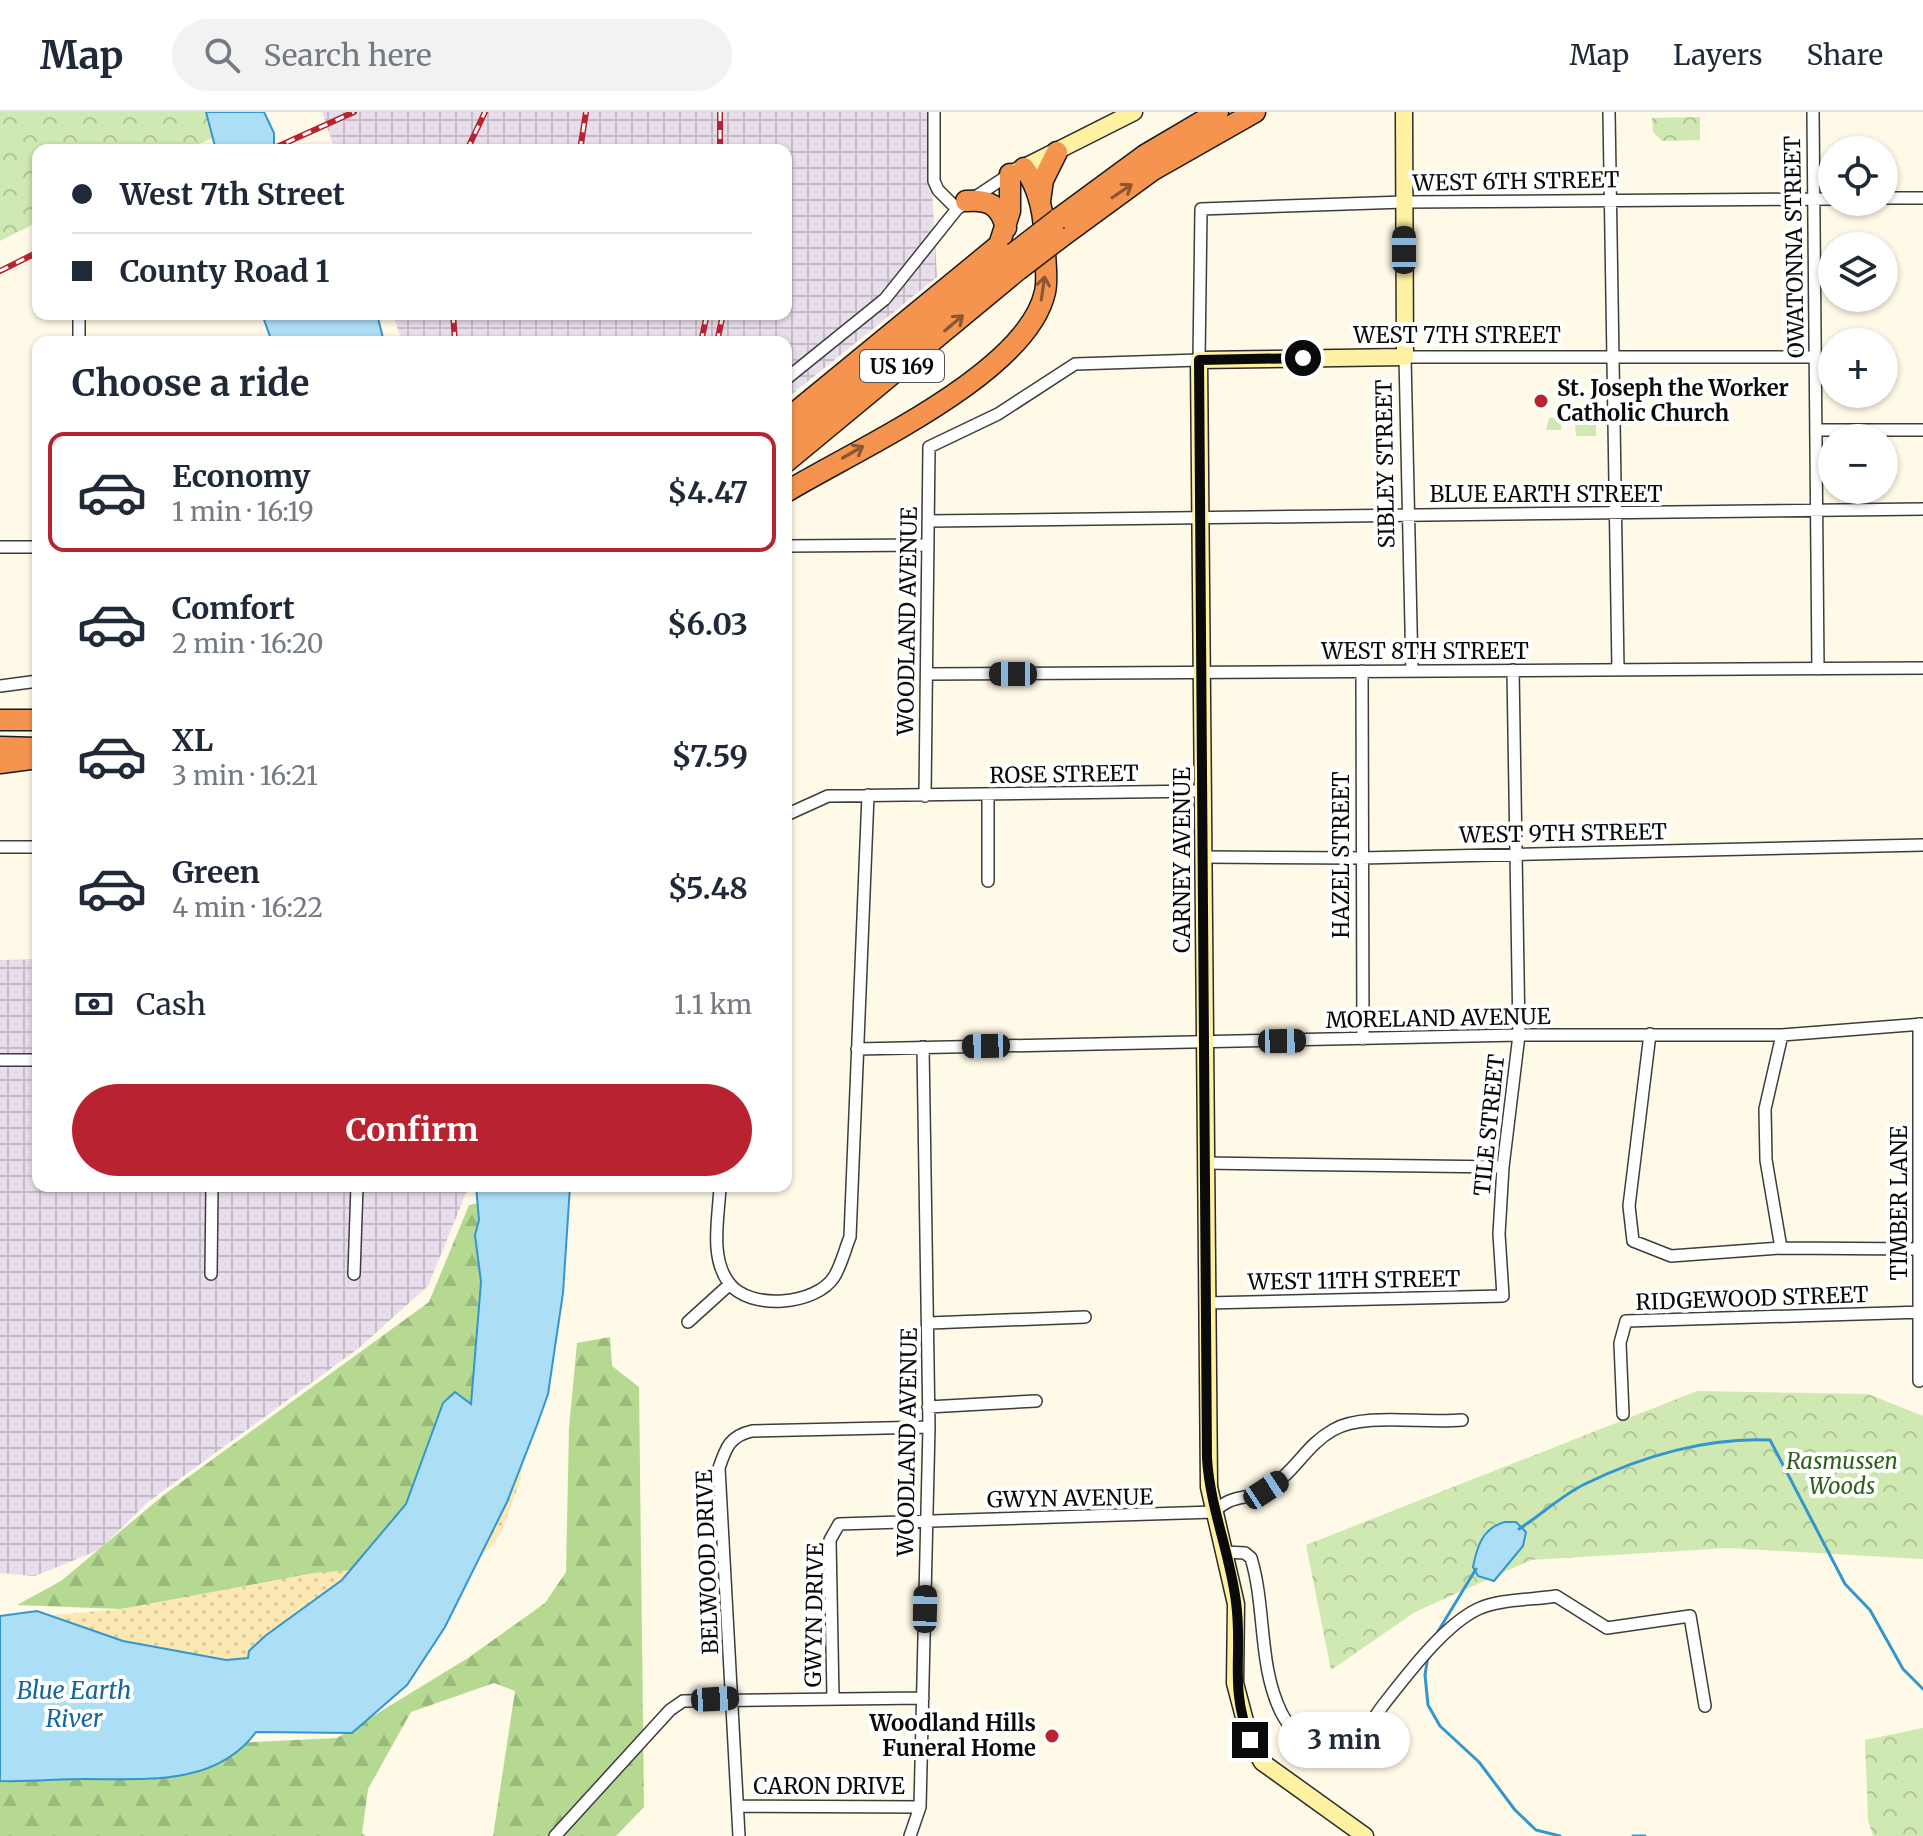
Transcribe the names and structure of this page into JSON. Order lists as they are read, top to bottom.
{
  "streets": {
    "highway": ["US 169"],
    "main road": ["WEST 7TH STREET", "SIBLEY STREET", "CARNEY AVENUE"],
    "street": [
      "WEST 6TH STREET",
      "OWATONNA STREET",
      "BLUE EARTH STREET",
      "WOODLAND AVENUE",
      "WEST 8TH STREET",
      "ROSE STREET",
      "WEST 9TH STREET",
      "HAZEL STREET",
      "MORELAND AVENUE",
      "TILE STREET",
      "TIMBER LANE",
      "WEST 11TH STREET",
      "RIDGEWOOD STREET",
      "GWYN AVENUE",
      "BELWOOD DRIVE",
      "GWYN DRIVE",
      "CARON DRIVE"
    ]
  },
  "crossings": [
    ["WEST 6TH STREET", "OWATONNA STREET"],
    ["WEST 6TH STREET", "SIBLEY STREET"],
    ["WEST 6TH STREET", "CARNEY AVENUE"],
    ["OWATONNA STREET", "WEST 7TH STREET"],
    ["OWATONNA STREET", "BLUE EARTH STREET"],
    ["OWATONNA STREET", "WEST 8TH STREET"],
    ["WEST 7TH STREET", "SIBLEY STREET"],
    ["WEST 7TH STREET", "WOODLAND AVENUE"],
    ["WEST 7TH STREET", "CARNEY AVENUE"],
    ["SIBLEY STREET", "BLUE EARTH STREET"],
    ["SIBLEY STREET", "WEST 8TH STREET"],
    ["BLUE EARTH STREET", "WOODLAND AVENUE"],
    ["BLUE EARTH STREET", "CARNEY AVENUE"],
    ["WOODLAND AVENUE", "WEST 8TH STREET"],
    ["WOODLAND AVENUE", "ROSE STREET"],
    ["WOODLAND AVENUE", "MORELAND AVENUE"],
    ["WOODLAND AVENUE", "GWYN AVENUE"],
    ["WOODLAND AVENUE", "BELWOOD DRIVE"],
    ["WOODLAND AVENUE", "GWYN DRIVE"],
    ["WOODLAND AVENUE", "CARON DRIVE"],
    ["WEST 8TH STREET", "HAZEL STREET"],
    ["WEST 8TH STREET", "CARNEY AVENUE"],
    ["WEST 8TH STREET", "TILE STREET"],
    ["ROSE STREET", "CARNEY AVENUE"],
    ["WEST 9TH STREET", "HAZEL STREET"],
    ["WEST 9TH STREET", "CARNEY AVENUE"],
    ["WEST 9TH STREET", "TILE STREET"],
    ["HAZEL STREET", "MORELAND AVENUE"],
    ["CARNEY AVENUE", "MORELAND AVENUE"],
    ["CARNEY AVENUE", "WEST 11TH STREET"],
    ["CARNEY AVENUE", "GWYN AVENUE"],
    ["MORELAND AVENUE", "TILE STREET"],
    ["MORELAND AVENUE", "TIMBER LANE"],
    ["TILE STREET", "WEST 11TH STREET"],
    ["TIMBER LANE", "RIDGEWOOD STREET"],
    ["GWYN AVENUE", "GWYN DRIVE"],
    ["BELWOOD DRIVE", "CARON DRIVE"]
  ],
  "water": ["Blue Earth River"],
  "parks": ["Rasmussen Woods"],
  "places": ["St. Joseph the Worker Catholic Church", "Woodland Hills Funeral Home"],
  "page": {
    "header": "Map",
    "search": "Search here",
    "nav": ["Map", "Layers", "Share"],
    "map_buttons": ["+", "−"],
    "banner": ["West 7th Street", "County Road 1"],
    "heading": "Choose a ride",
    "list": [
      {
        "name": "Economy",
        "note": "1 min · 16:19",
        "value": "$4.47"
      },
      {
        "name": "Comfort",
        "note": "2 min · 16:20",
        "value": "$6.03"
      },
      {
        "name": "XL",
        "note": "3 min · 16:21",
        "value": "$7.59"
      },
      {
        "name": "Green",
        "note": "4 min · 16:22",
        "value": "$5.48"
      }
    ],
    "pay": ["Cash", "1.1 km"],
    "buttons": "Confirm",
    "bubble": "3 min"
  }
}
